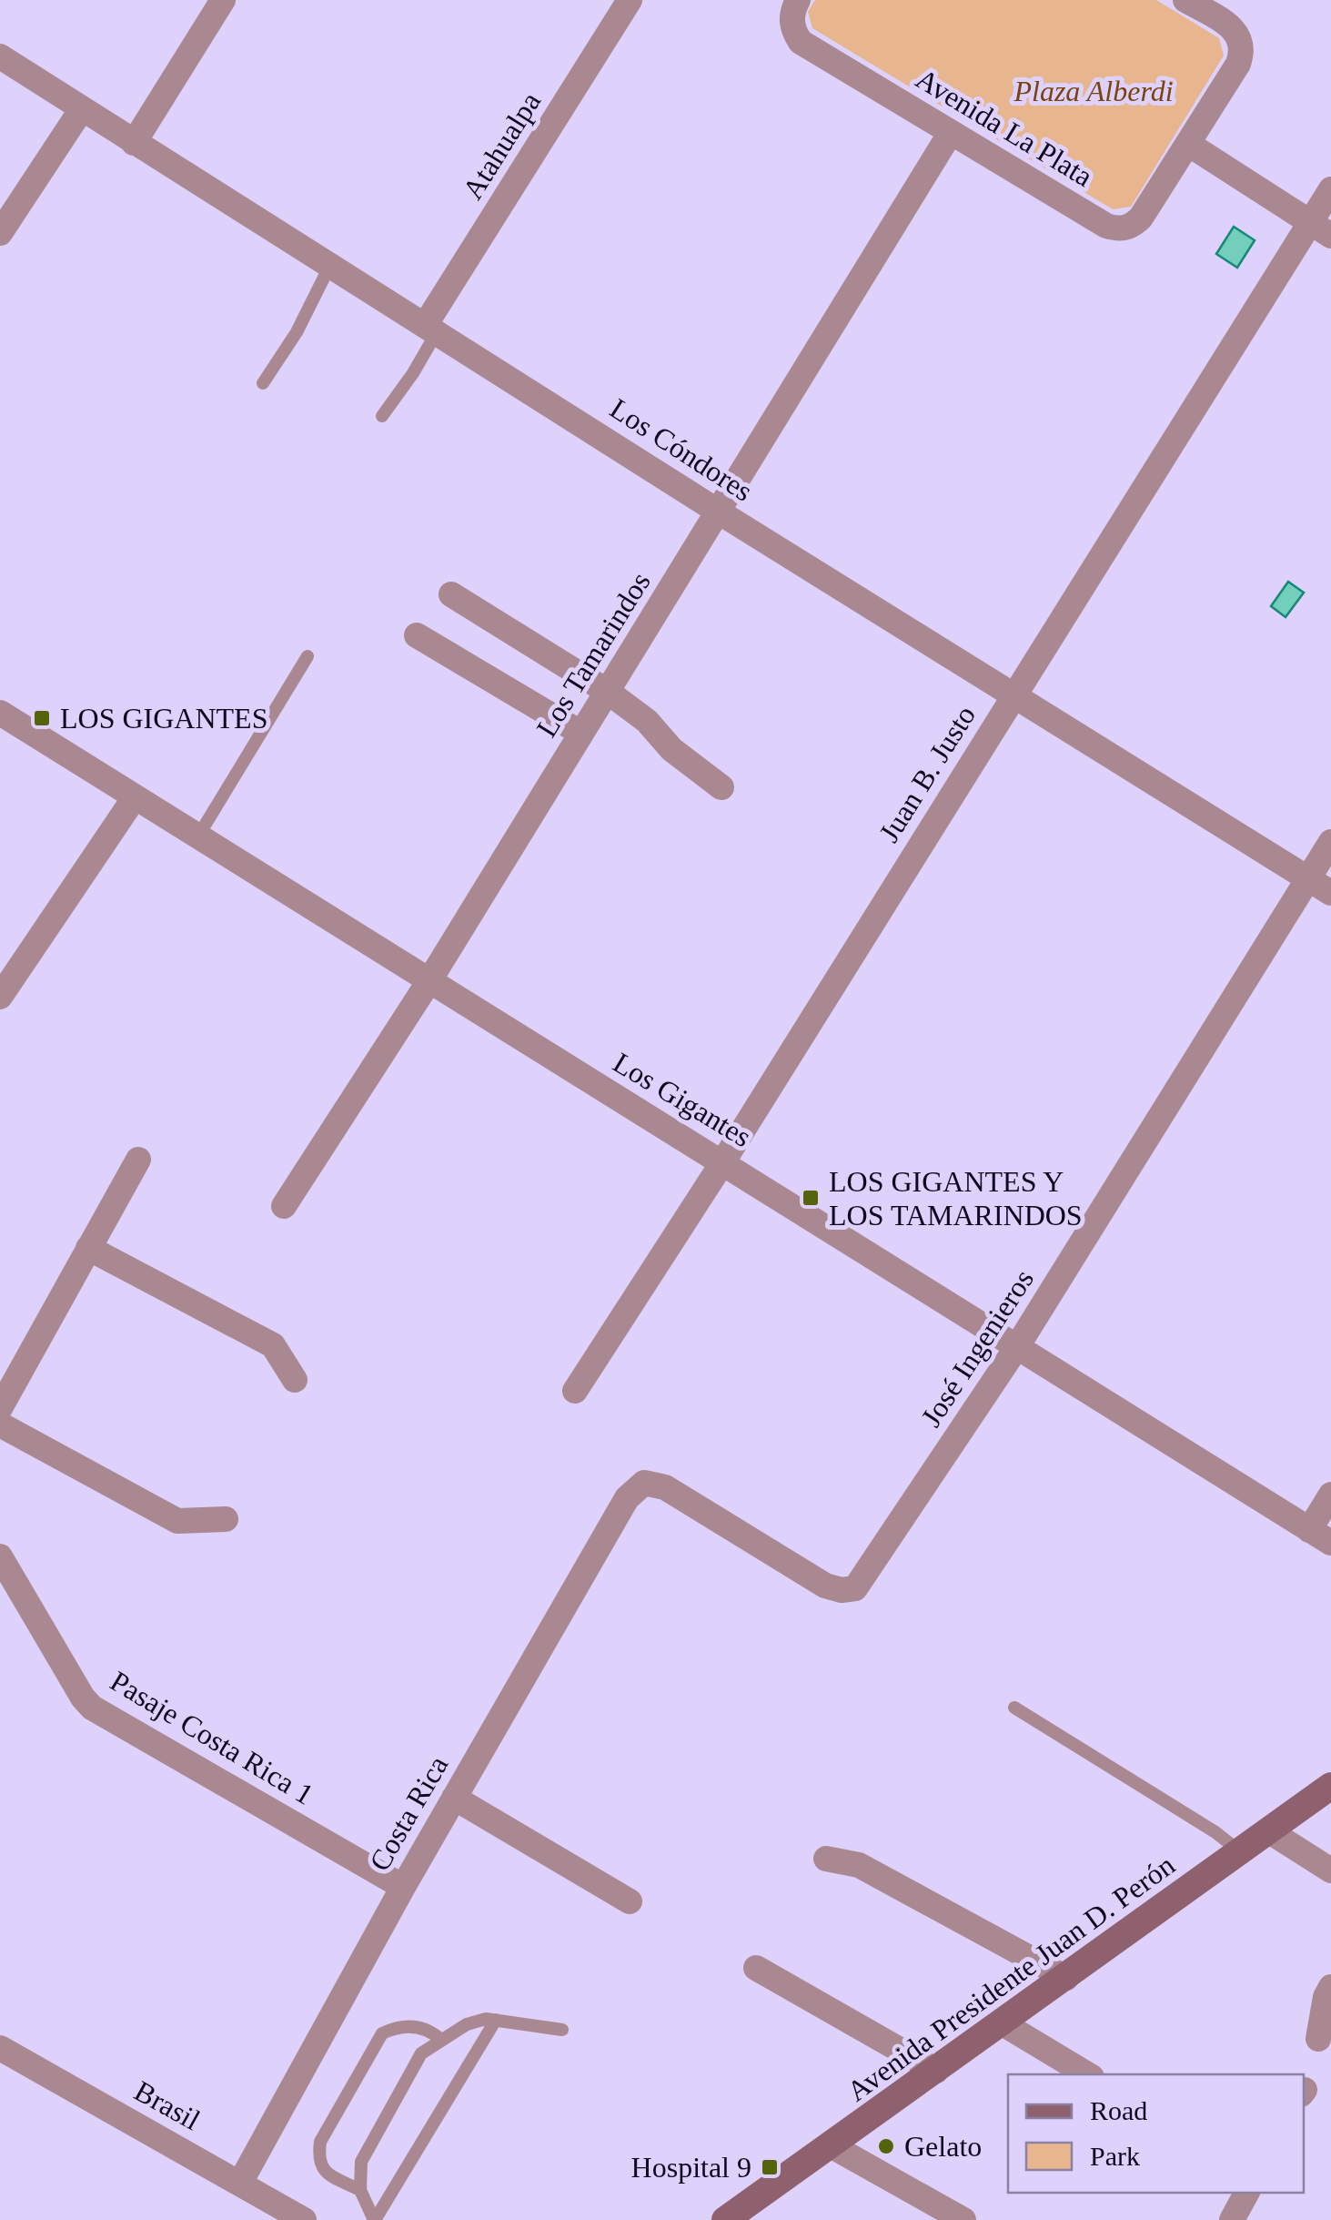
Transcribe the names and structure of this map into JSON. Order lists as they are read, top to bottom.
{
  "streets": {
    "main road": ["Avenida Presidente Juan D. Perón"],
    "street": [
      "Avenida La Plata",
      "Atahualpa",
      "Los Cóndores",
      "Los Tamarindos",
      "Juan B. Justo",
      "Los Gigantes",
      "José Ingenieros",
      "Pasaje Costa Rica 1",
      "Costa Rica",
      "Brasil"
    ]
  },
  "crossings": [
    ["Avenida La Plata", "Los Tamarindos"],
    ["Atahualpa", "Los Cóndores"],
    ["Los Cóndores", "Los Tamarindos"],
    ["Los Cóndores", "Juan B. Justo"],
    ["Los Cóndores", "José Ingenieros"],
    ["Los Tamarindos", "Los Gigantes"],
    ["Juan B. Justo", "Los Gigantes"],
    ["Los Gigantes", "José Ingenieros"],
    ["José Ingenieros", "Costa Rica"],
    ["Pasaje Costa Rica 1", "Costa Rica"],
    ["Costa Rica", "Brasil"]
  ],
  "parks": ["Plaza Alberdi"],
  "places": {
    "transit": ["LOS GIGANTES", "LOS GIGANTES Y LOS TAMARINDOS", "Hospital 9"],
    "other": ["Gelato"]
  },
  "legend": ["Road", "Park"]
}
